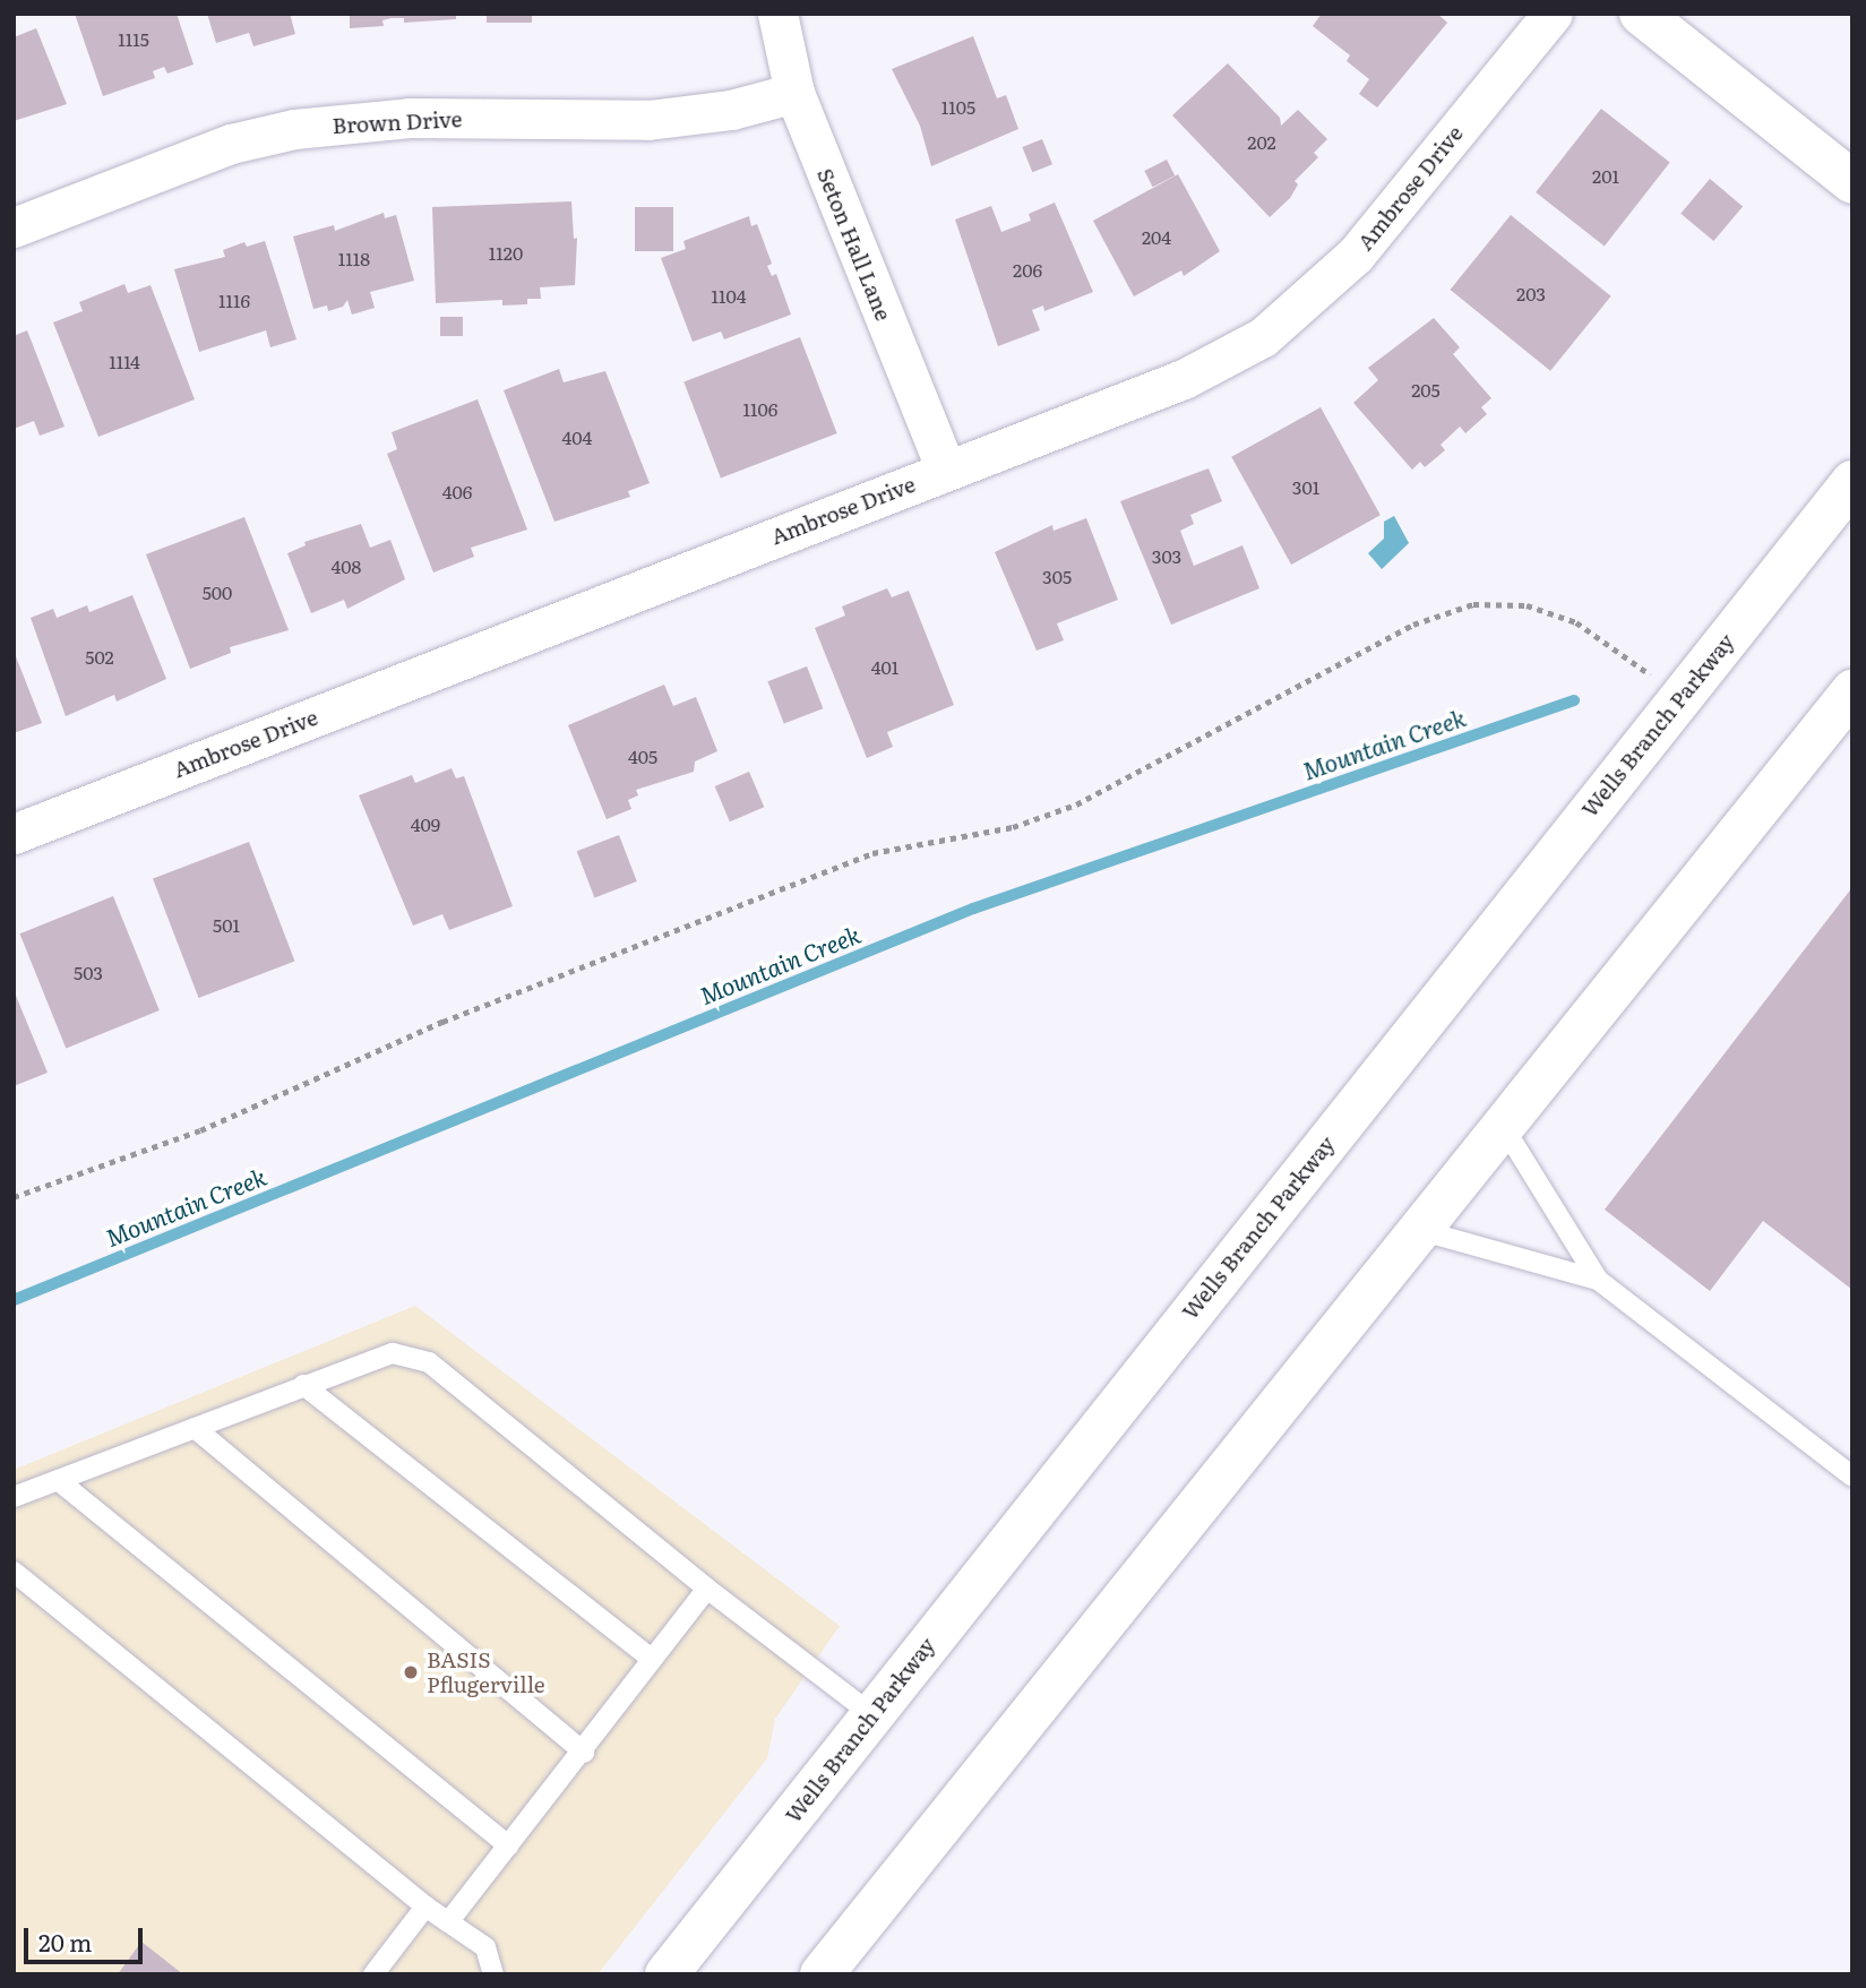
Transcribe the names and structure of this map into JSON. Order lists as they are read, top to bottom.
{
  "streets": {
    "main road": ["Wells Branch Parkway"],
    "street": ["Brown Drive", "Ambrose Drive", "Seton Hall Lane"]
  },
  "crossings": [
    ["Brown Drive", "Seton Hall Lane"],
    ["Ambrose Drive", "Seton Hall Lane"]
  ],
  "water": ["Mountain Creek"],
  "places": ["BASIS Pflugerville"],
  "house_numbers": [
    "1115",
    "1105",
    "202",
    "201",
    "204",
    "1120",
    "1118",
    "206",
    "203",
    "1104",
    "1116",
    "1114",
    "205",
    "1106",
    "404",
    "301",
    "406",
    "303",
    "408",
    "305",
    "500",
    "502",
    "401",
    "405",
    "409",
    "501",
    "503"
  ],
  "scale_bar": "20 m"
}
